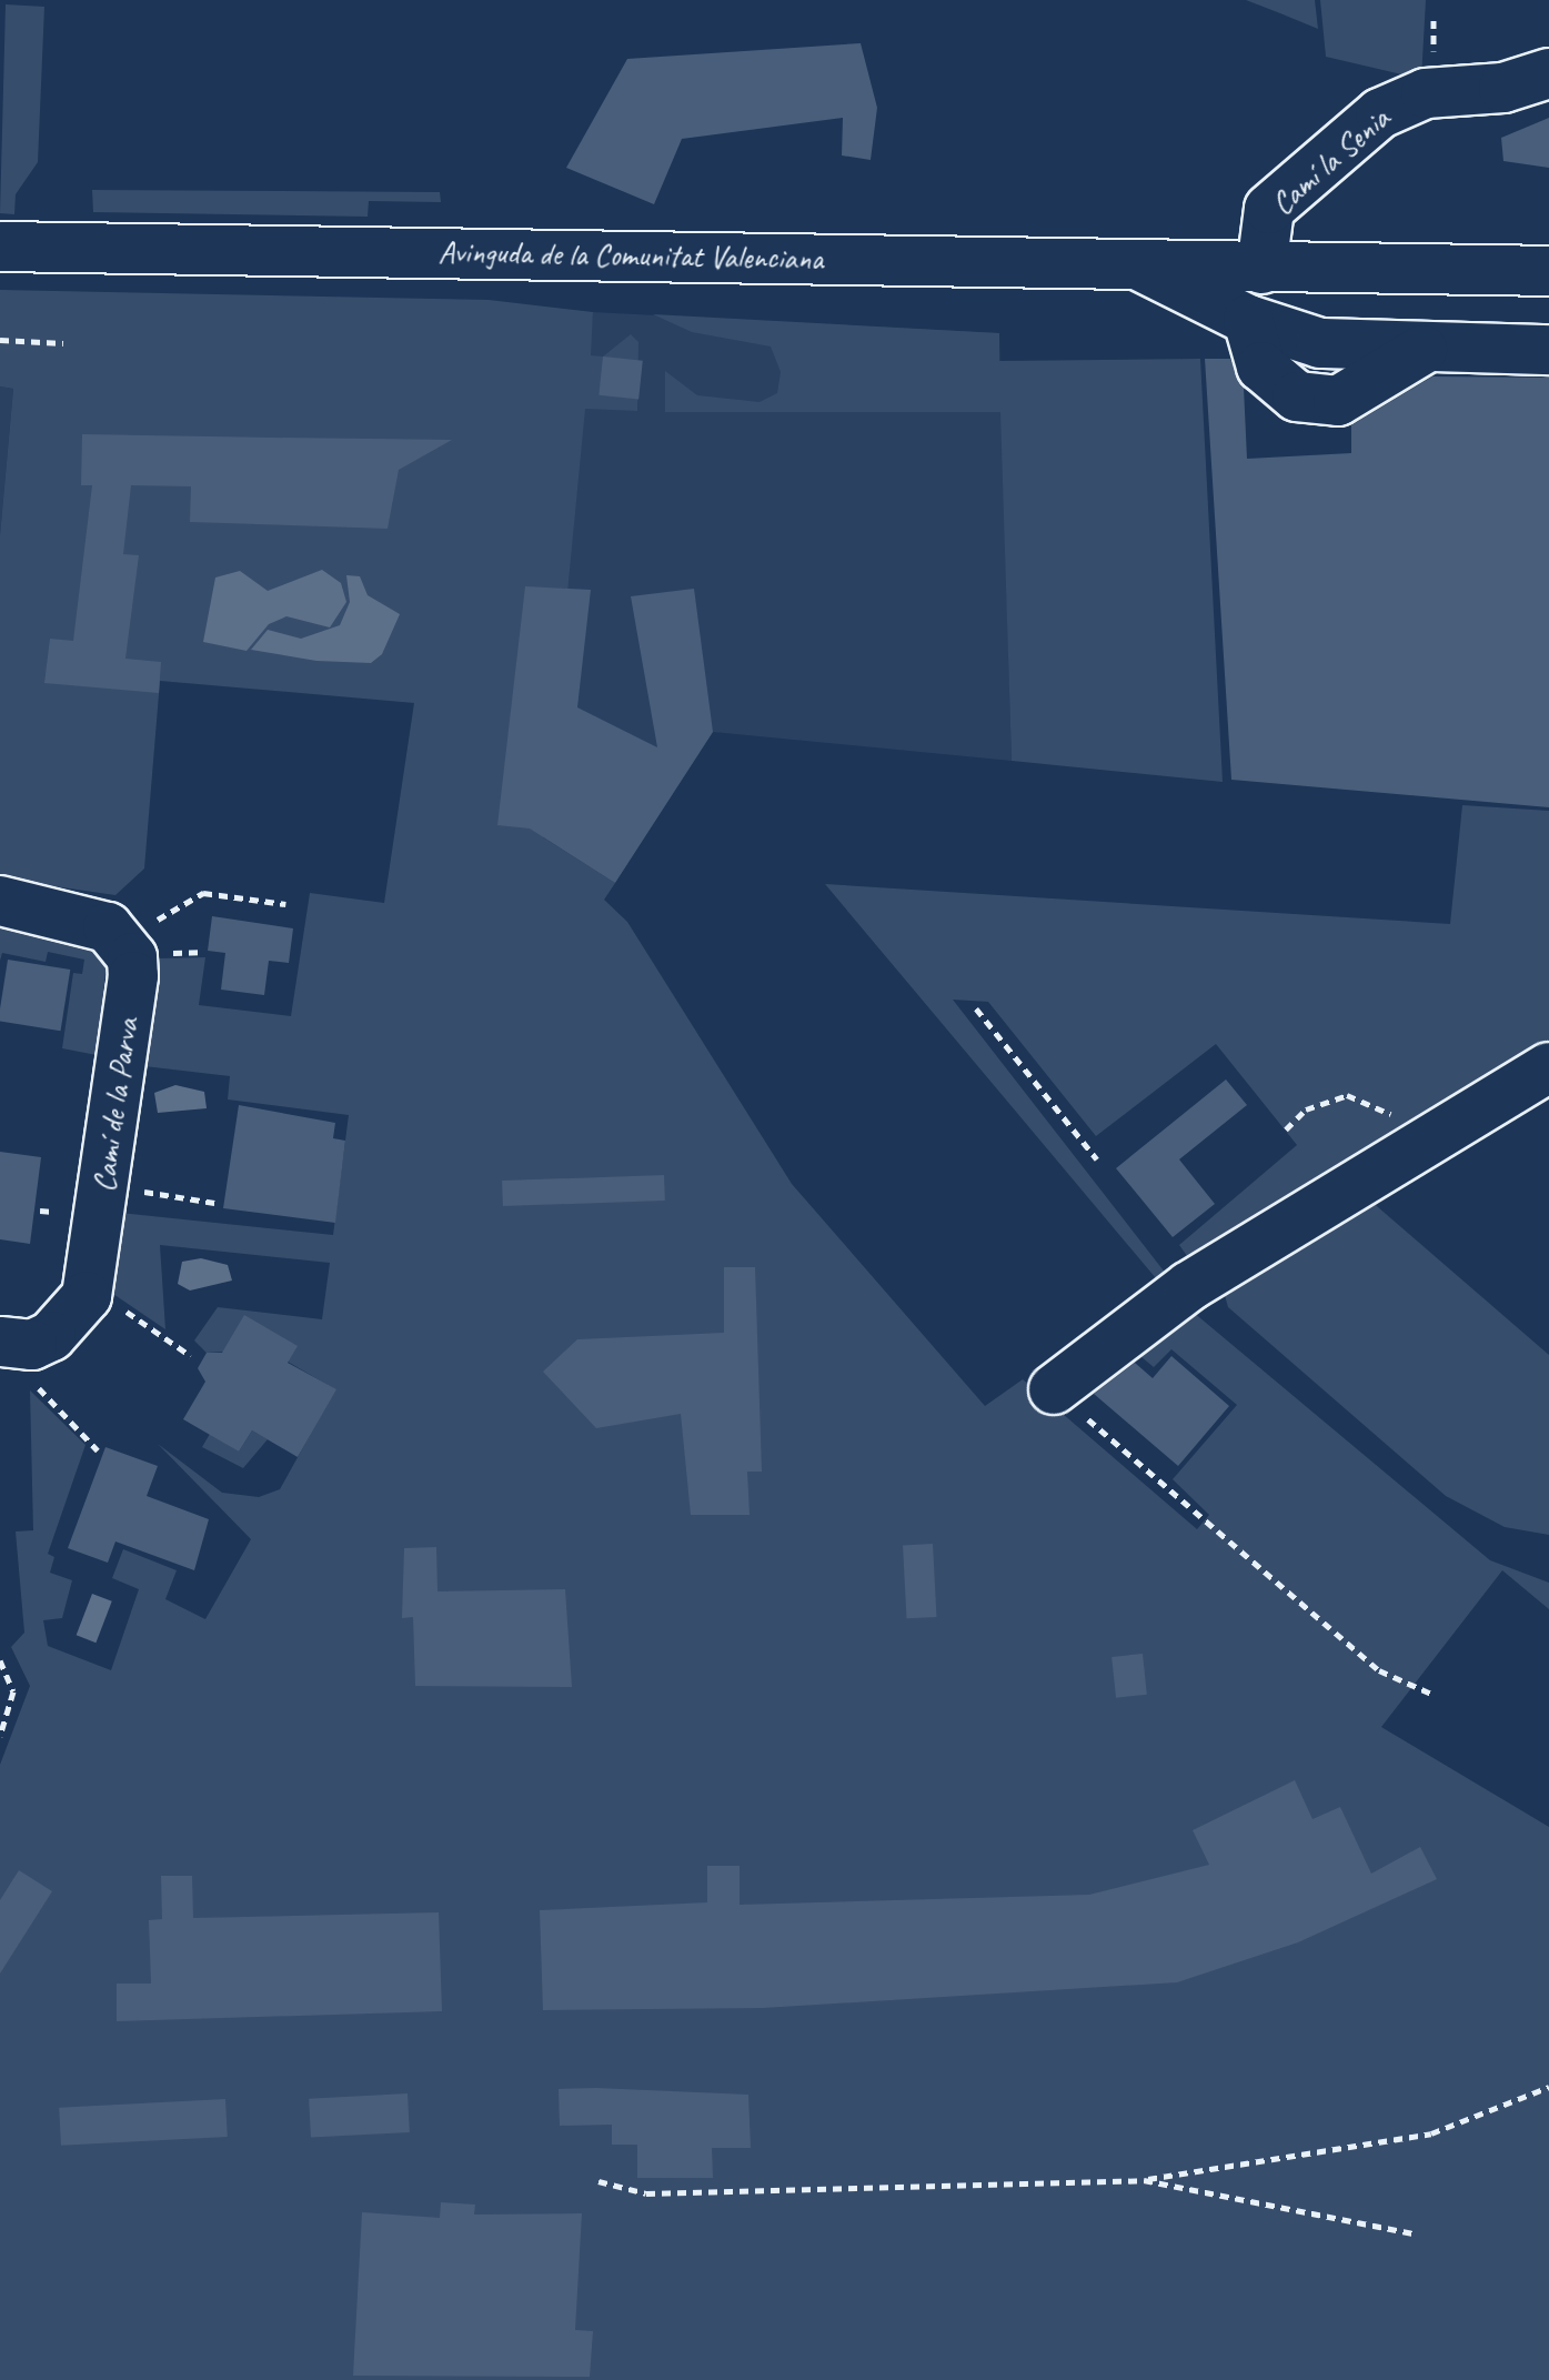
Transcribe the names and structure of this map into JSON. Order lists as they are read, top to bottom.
{
  "streets": {
    "main road": ["Camí la Senia", "Avinguda de la Comunitat Valenciana", "Camí de la Parva"]
  },
  "crossings": [
    ["Camí la Senia", "Avinguda de la Comunitat Valenciana"]
  ]
}
